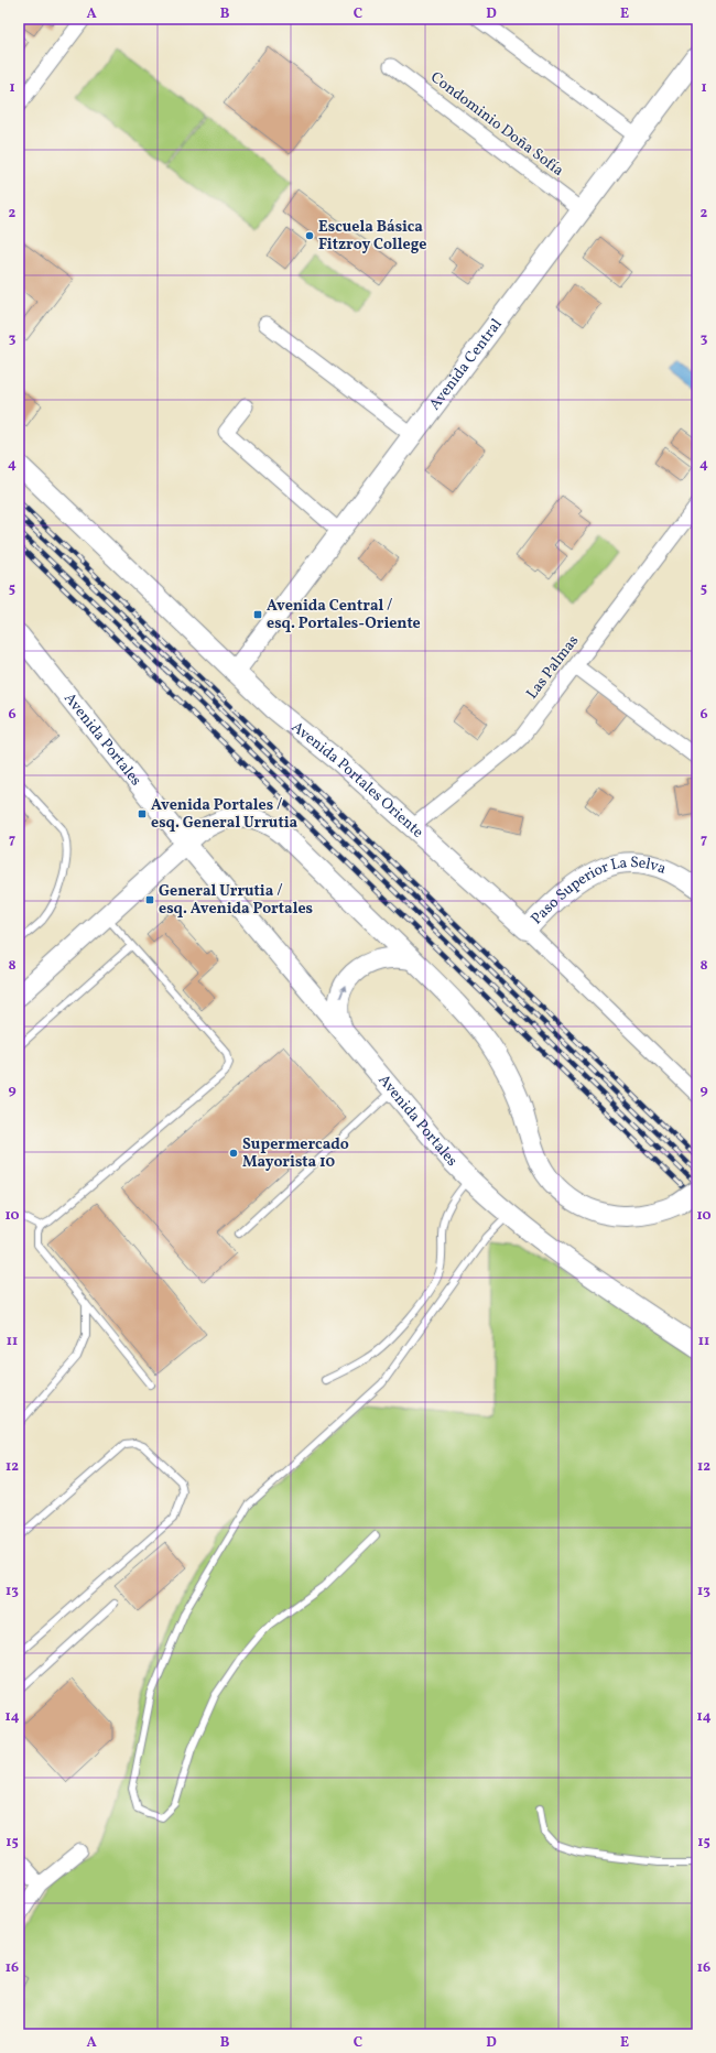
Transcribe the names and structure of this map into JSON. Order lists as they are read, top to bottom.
{
  "streets": {
    "street": [
      "Condominio Doña Sofía",
      "Avenida Central",
      "Las Palmas",
      "Avenida Portales",
      "Avenida Portales Oriente",
      "Paso Superior La Selva"
    ]
  },
  "crossings": [
    ["Condominio Doña Sofía", "Avenida Central"],
    ["Avenida Central", "Avenida Portales Oriente"],
    ["Las Palmas", "Avenida Portales Oriente"],
    ["Avenida Portales Oriente", "Paso Superior La Selva"]
  ],
  "places": {
    "other": ["Escuela Básica Fitzroy College", "Supermercado Mayorista 10"],
    "transit": ["Avenida Central / esq. Portales-Oriente", "Avenida Portales / esq. General Urrutia", "General Urrutia / esq. Avenida Portales"]
  },
  "grid": {
    "columns": [
      "A",
      "B",
      "C",
      "D",
      "E"
    ],
    "rows": [
      "1",
      "2",
      "3",
      "4",
      "5",
      "6",
      "7",
      "8",
      "9",
      "10",
      "11",
      "12",
      "13",
      "14",
      "15",
      "16"
    ]
  }
}
